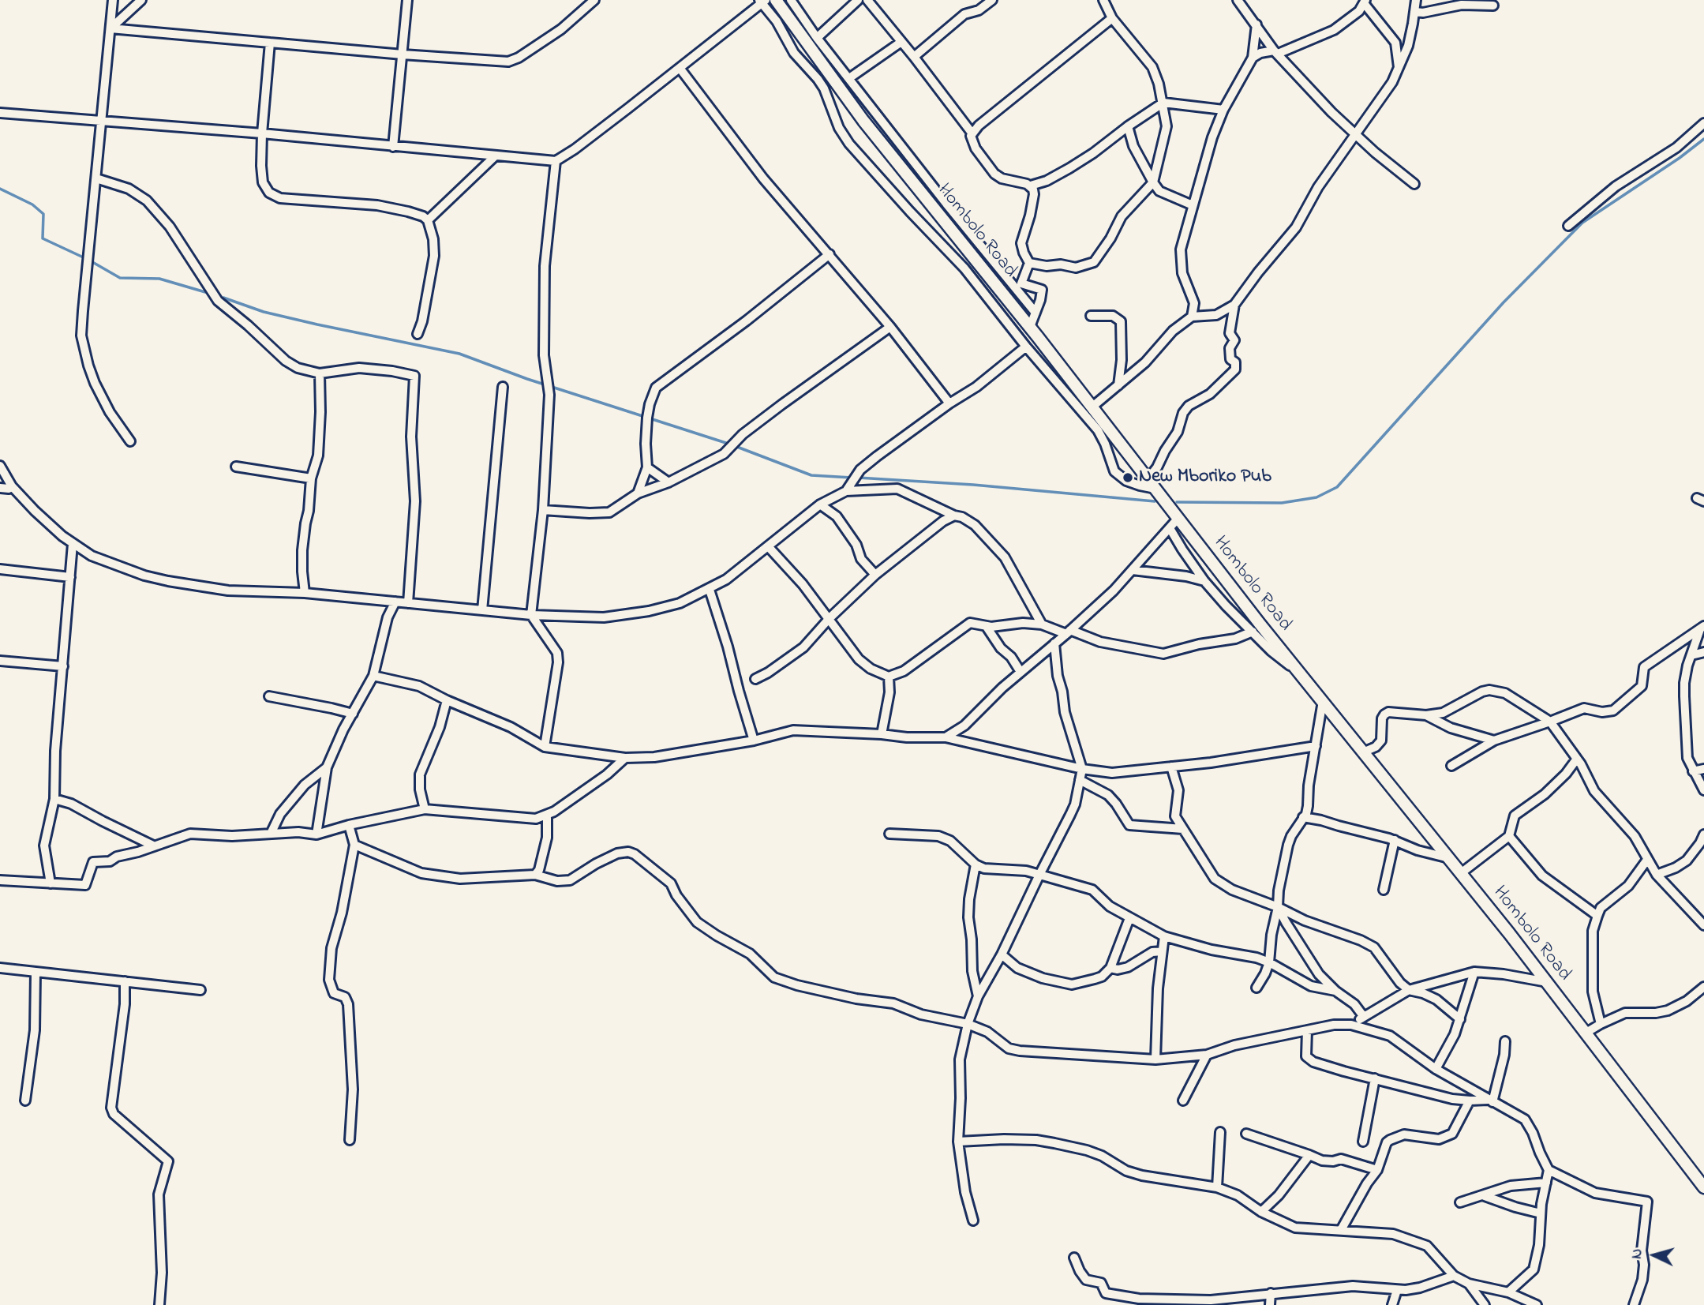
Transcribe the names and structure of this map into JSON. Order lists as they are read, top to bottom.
{
  "streets": {
    "street": ["Hombolo Road"]
  },
  "places": ["New Mboriko Pub"],
  "north": "left"
}
